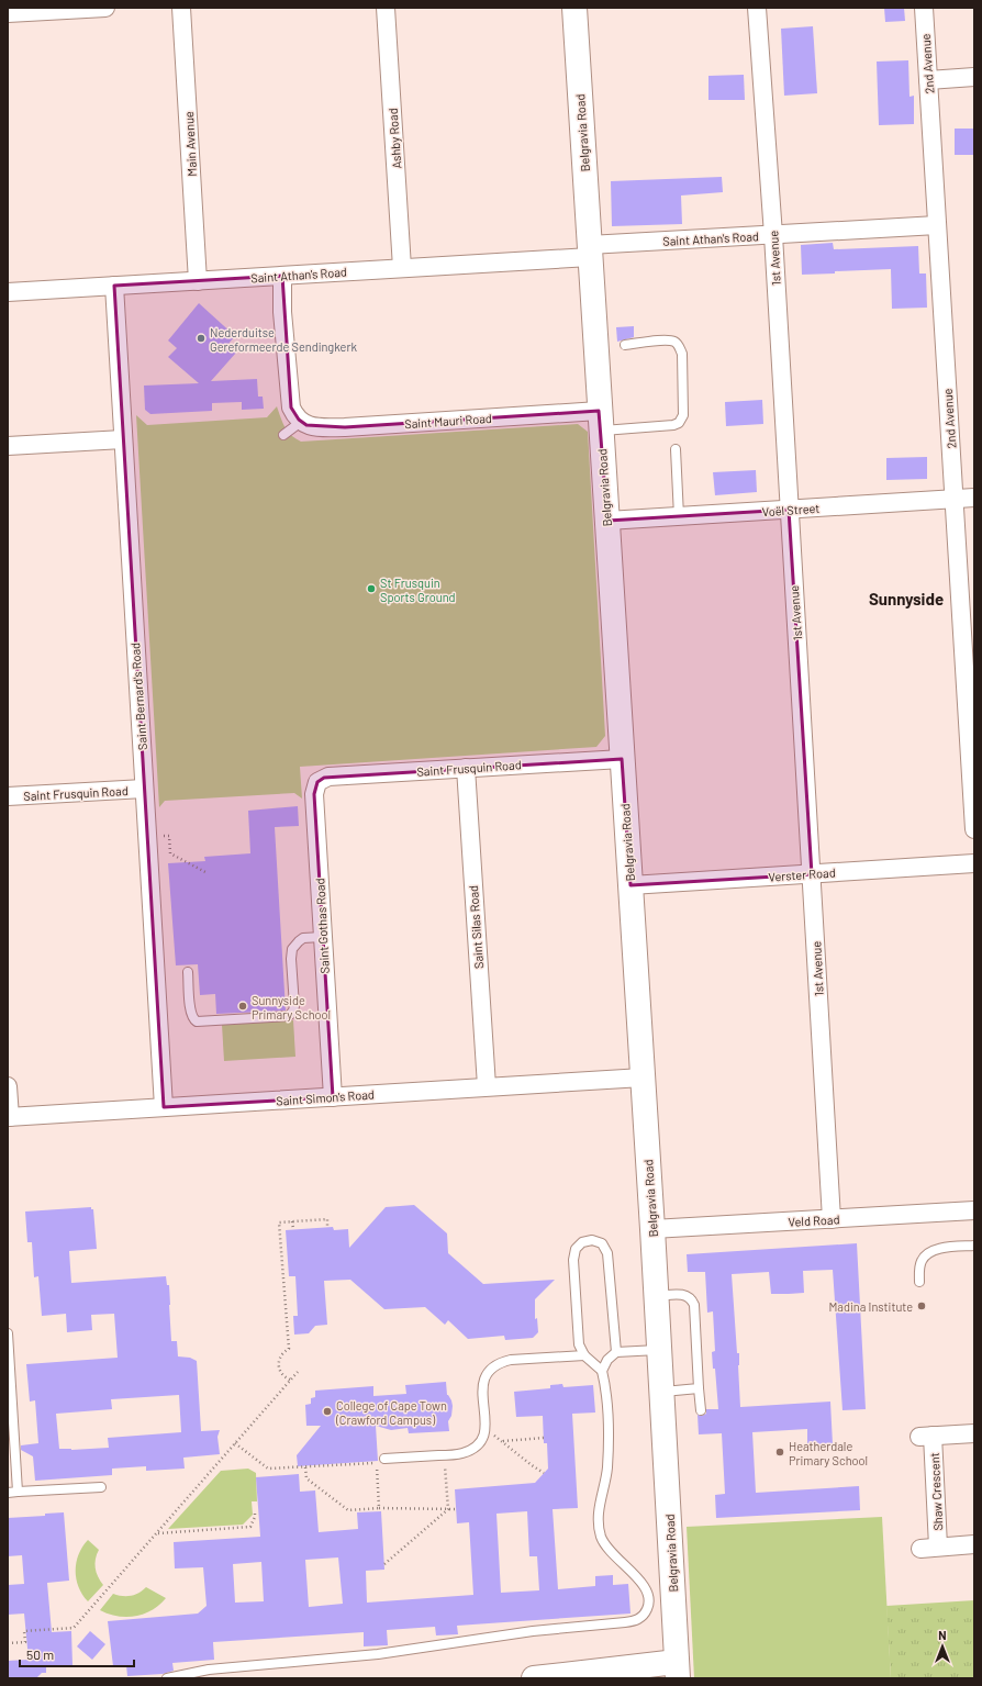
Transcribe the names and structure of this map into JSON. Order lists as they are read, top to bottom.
{
  "streets": {
    "street": [
      "2nd Avenue",
      "Belgravia Road",
      "Ashby Road",
      "Main Avenue",
      "Saint Athan's Road",
      "1st Avenue",
      "Saint Mauri Road",
      "Voël Street",
      "Saint Bernard's Road",
      "Saint Frusquin Road",
      "Verster Road",
      "Saint Gothas Road",
      "Saint Silas Road",
      "Saint Simon's Road",
      "Veld Road",
      "Shaw Crescent"
    ]
  },
  "crossings": [
    ["2nd Avenue", "Saint Athan's Road"],
    ["2nd Avenue", "Voël Street"],
    ["Belgravia Road", "Saint Athan's Road"],
    ["Belgravia Road", "Saint Mauri Road"],
    ["Belgravia Road", "Voël Street"],
    ["Belgravia Road", "Saint Frusquin Road"],
    ["Belgravia Road", "Verster Road"],
    ["Belgravia Road", "Saint Simon's Road"],
    ["Belgravia Road", "Veld Road"],
    ["Ashby Road", "Saint Athan's Road"],
    ["Main Avenue", "Saint Athan's Road"],
    ["Saint Athan's Road", "1st Avenue"],
    ["Saint Athan's Road", "Saint Bernard's Road"],
    ["1st Avenue", "Voël Street"],
    ["1st Avenue", "Verster Road"],
    ["1st Avenue", "Veld Road"],
    ["Saint Bernard's Road", "Saint Frusquin Road"],
    ["Saint Bernard's Road", "Saint Simon's Road"],
    ["Saint Frusquin Road", "Saint Gothas Road"],
    ["Saint Frusquin Road", "Saint Silas Road"],
    ["Saint Gothas Road", "Saint Simon's Road"],
    ["Saint Silas Road", "Saint Simon's Road"]
  ],
  "districts": ["Sunnyside"],
  "places": [
    "Nederduitse Gereformeerde Sendingkerk",
    "St Frusquin Sports Ground",
    "Sunnyside Primary School",
    "Madina Institute",
    "College of Cape Town (Crawford Campus)",
    "Heatherdale Primary School"
  ],
  "scale_bar": "50 m",
  "north": "top"
}
